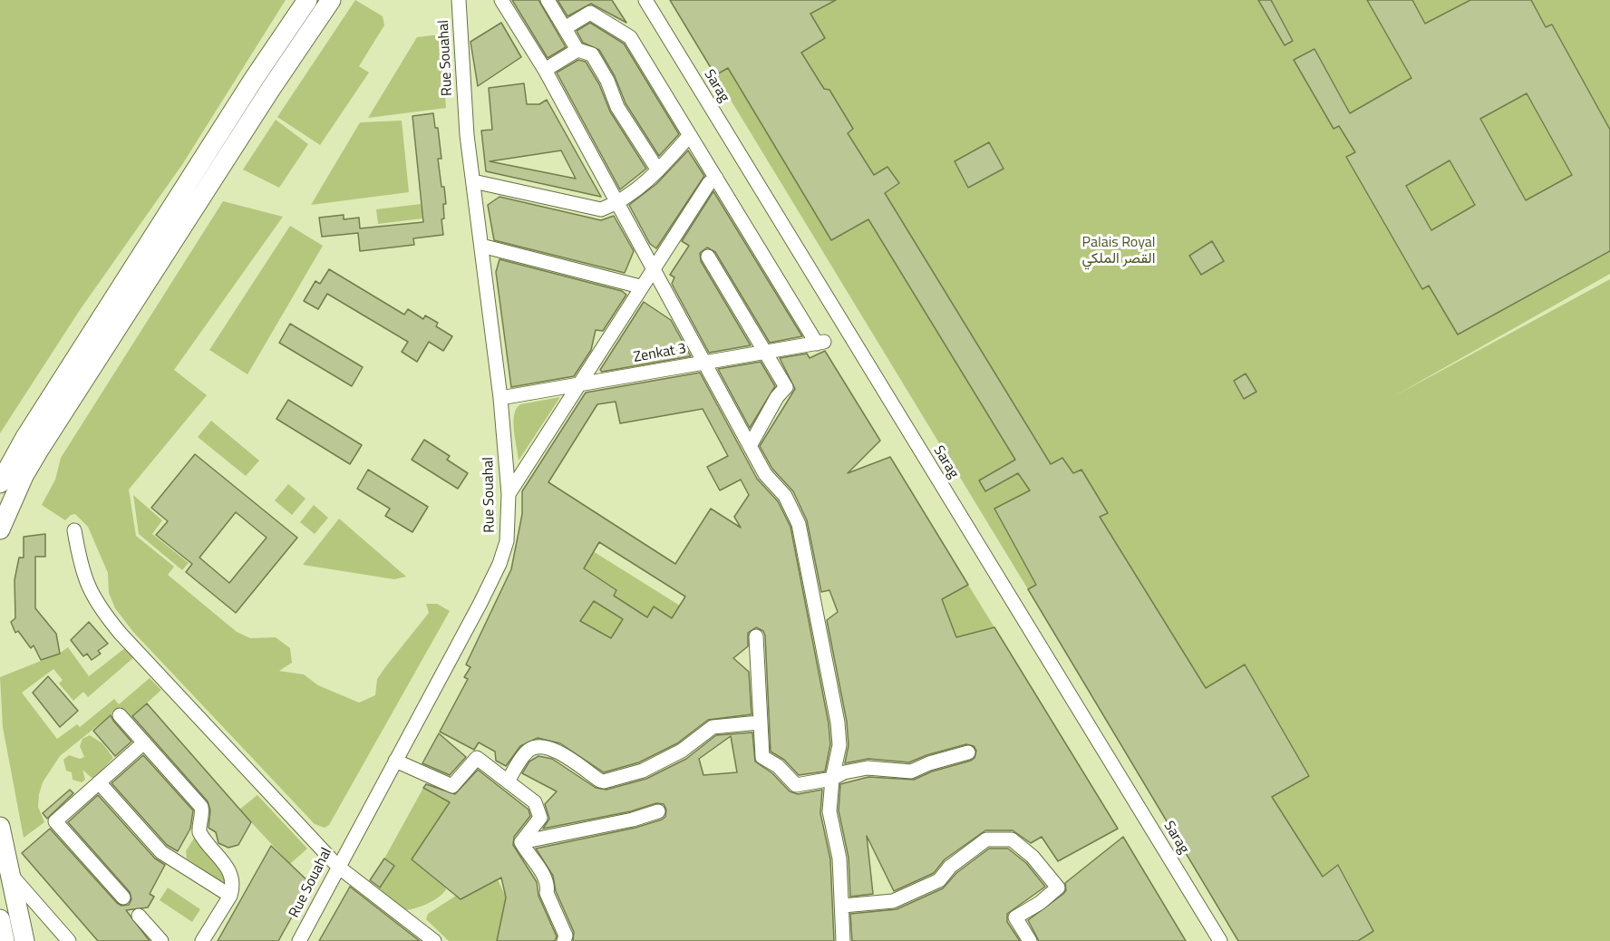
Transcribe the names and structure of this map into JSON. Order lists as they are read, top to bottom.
{
  "streets": {
    "street": ["Rue Souahal", "Sarag", "Zenkat 3"]
  },
  "crossings": [
    ["Rue Souahal", "Zenkat 3"]
  ],
  "parks": ["Palais Royal القصر الملكي"]
}
